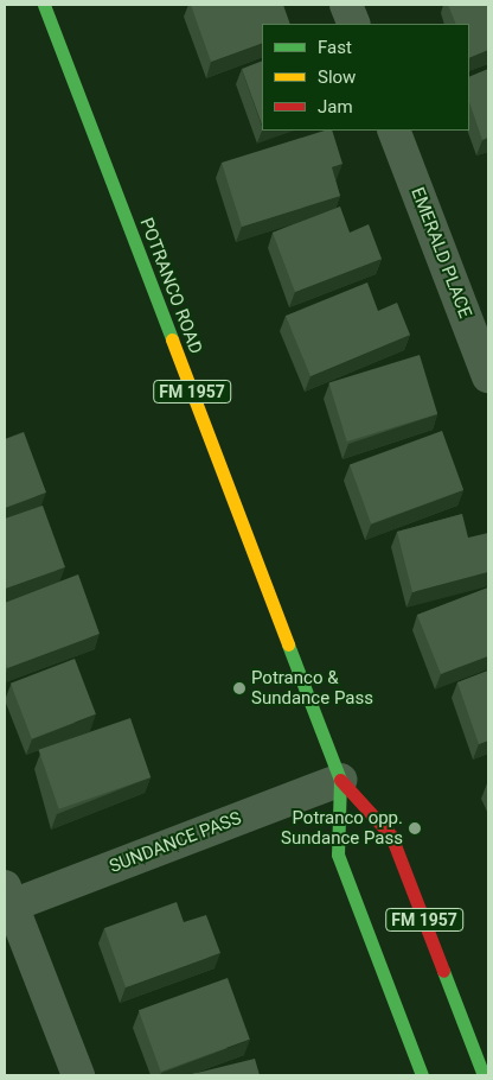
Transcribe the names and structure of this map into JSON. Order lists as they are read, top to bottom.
{
  "streets": {
    "main road": ["POTRANCO ROAD", "FM 1957"],
    "street": ["EMERALD PLACE", "SUNDANCE PASS"]
  },
  "crossings": [
    ["POTRANCO ROAD", "SUNDANCE PASS"]
  ],
  "places": ["Potranco & Sundance Pass", "Potranco opp. Sundance Pass"],
  "legend": ["Fast", "Slow", "Jam"]
}
